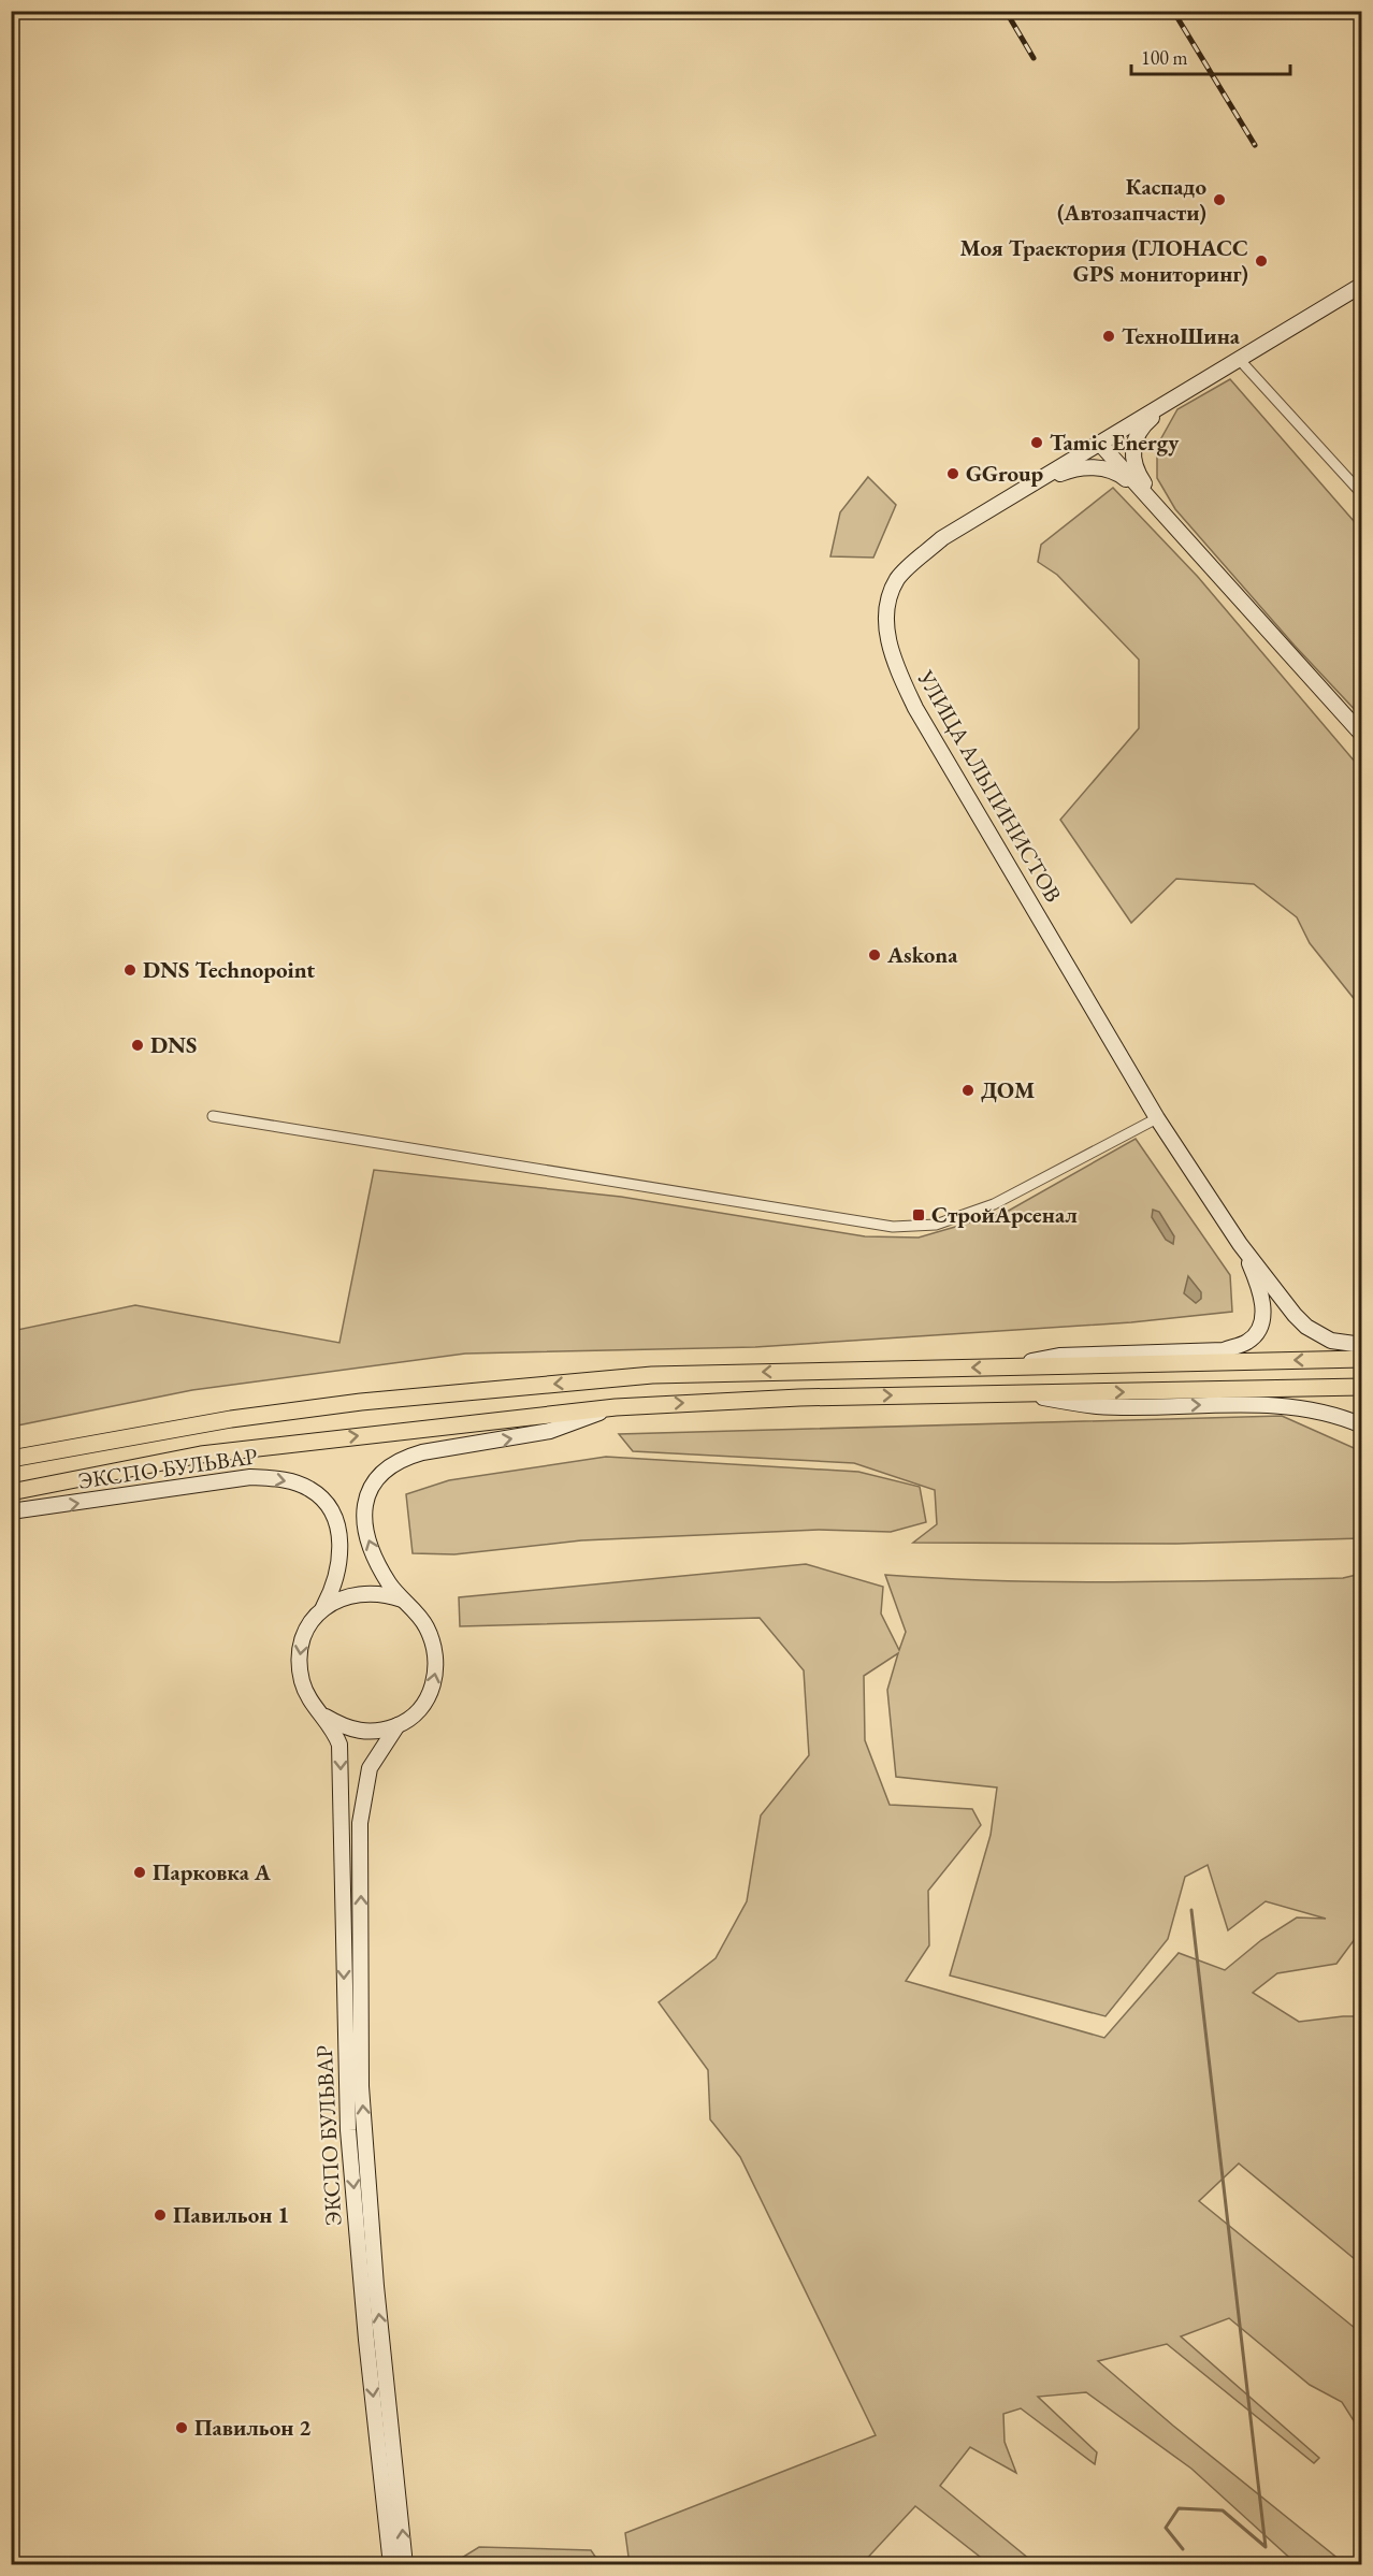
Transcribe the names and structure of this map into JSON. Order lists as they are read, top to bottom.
{
  "streets": {
    "street": ["УЛИЦА АЛЬПИНИСТОВ", "ЭКСПО БУЛЬВАР"]
  },
  "places": {
    "other": [
      "Каспадо (Автозапчасти)",
      "Моя Траектория (ГЛОНАСС GPS мониторинг)",
      "ТехноШина",
      "Tamic Energy",
      "GGroup",
      "Askona",
      "DNS Technopoint",
      "DNS",
      "ДОМ",
      "Парковка A",
      "Павильон 1",
      "Павильон 2"
    ],
    "transit": ["СтройАрсенал"]
  },
  "scale_bar": "100 m"
}
